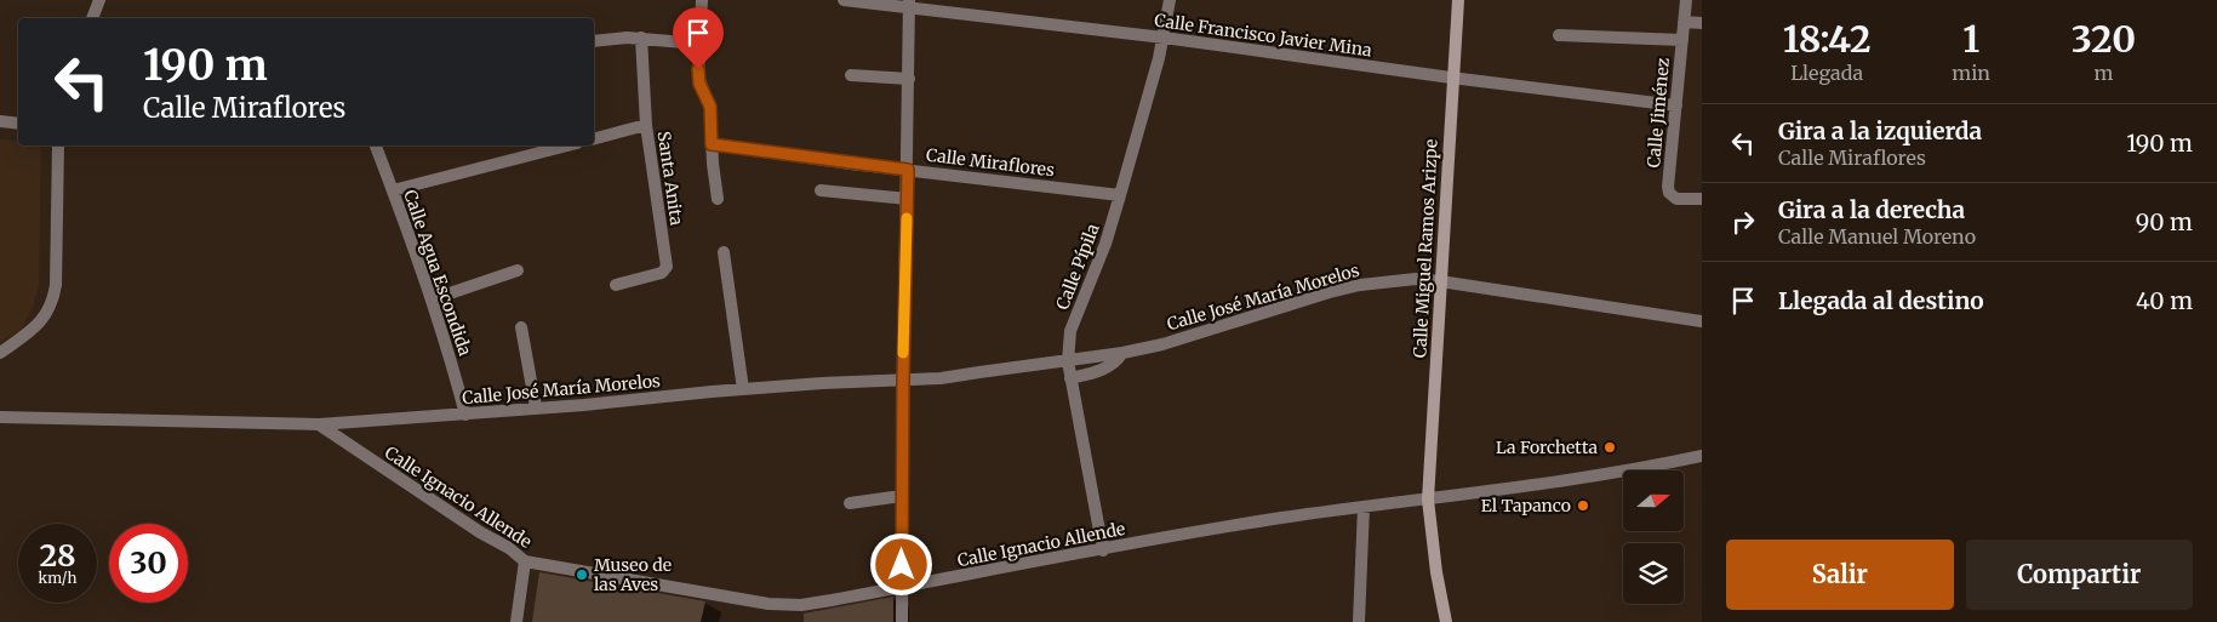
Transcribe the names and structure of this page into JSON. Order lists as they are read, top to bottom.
{
  "streets": {
    "street": [
      "Calle Francisco Javier Mina",
      "Calle Jiménez",
      "Calle Miraflores",
      "Santa Anita",
      "Calle Miguel Ramos Arizpe",
      "Calle Pípila",
      "Calle Agua Escondida",
      "Calle José María Morelos",
      "Calle Ignacio Allende"
    ]
  },
  "crossings": [
    ["Calle Francisco Javier Mina", "Calle Jiménez"],
    ["Calle Francisco Javier Mina", "Calle Miguel Ramos Arizpe"],
    ["Calle Francisco Javier Mina", "Calle Pípila"],
    ["Calle Miraflores", "Calle Pípila"],
    ["Calle Miguel Ramos Arizpe", "Calle José María Morelos"],
    ["Calle Miguel Ramos Arizpe", "Calle Ignacio Allende"],
    ["Calle Pípila", "Calle José María Morelos"],
    ["Calle Pípila", "Calle Ignacio Allende"],
    ["Calle Agua Escondida", "Calle José María Morelos"],
    ["Calle José María Morelos", "Calle Ignacio Allende"]
  ],
  "places": ["La Forchetta", "El Tapanco", "Museo de las Aves"],
  "north": "right",
  "page": {
    "eta": [
      "18:42",
      "Llegada",
      "1",
      "min",
      "320",
      "m"
    ],
    "turn": ["190 m", "Calle Miraflores"],
    "list": [
      {
        "name": "Gira a la izquierda",
        "note": "Calle Miraflores",
        "value": "190 m"
      },
      {
        "name": "Gira a la derecha",
        "note": "Calle Manuel Moreno",
        "value": "90 m"
      },
      {
        "name": "Llegada al destino",
        "value": "40 m"
      }
    ],
    "speed": "28 km/h",
    "limit": "30",
    "buttons": ["Salir", "Compartir"]
  }
}
